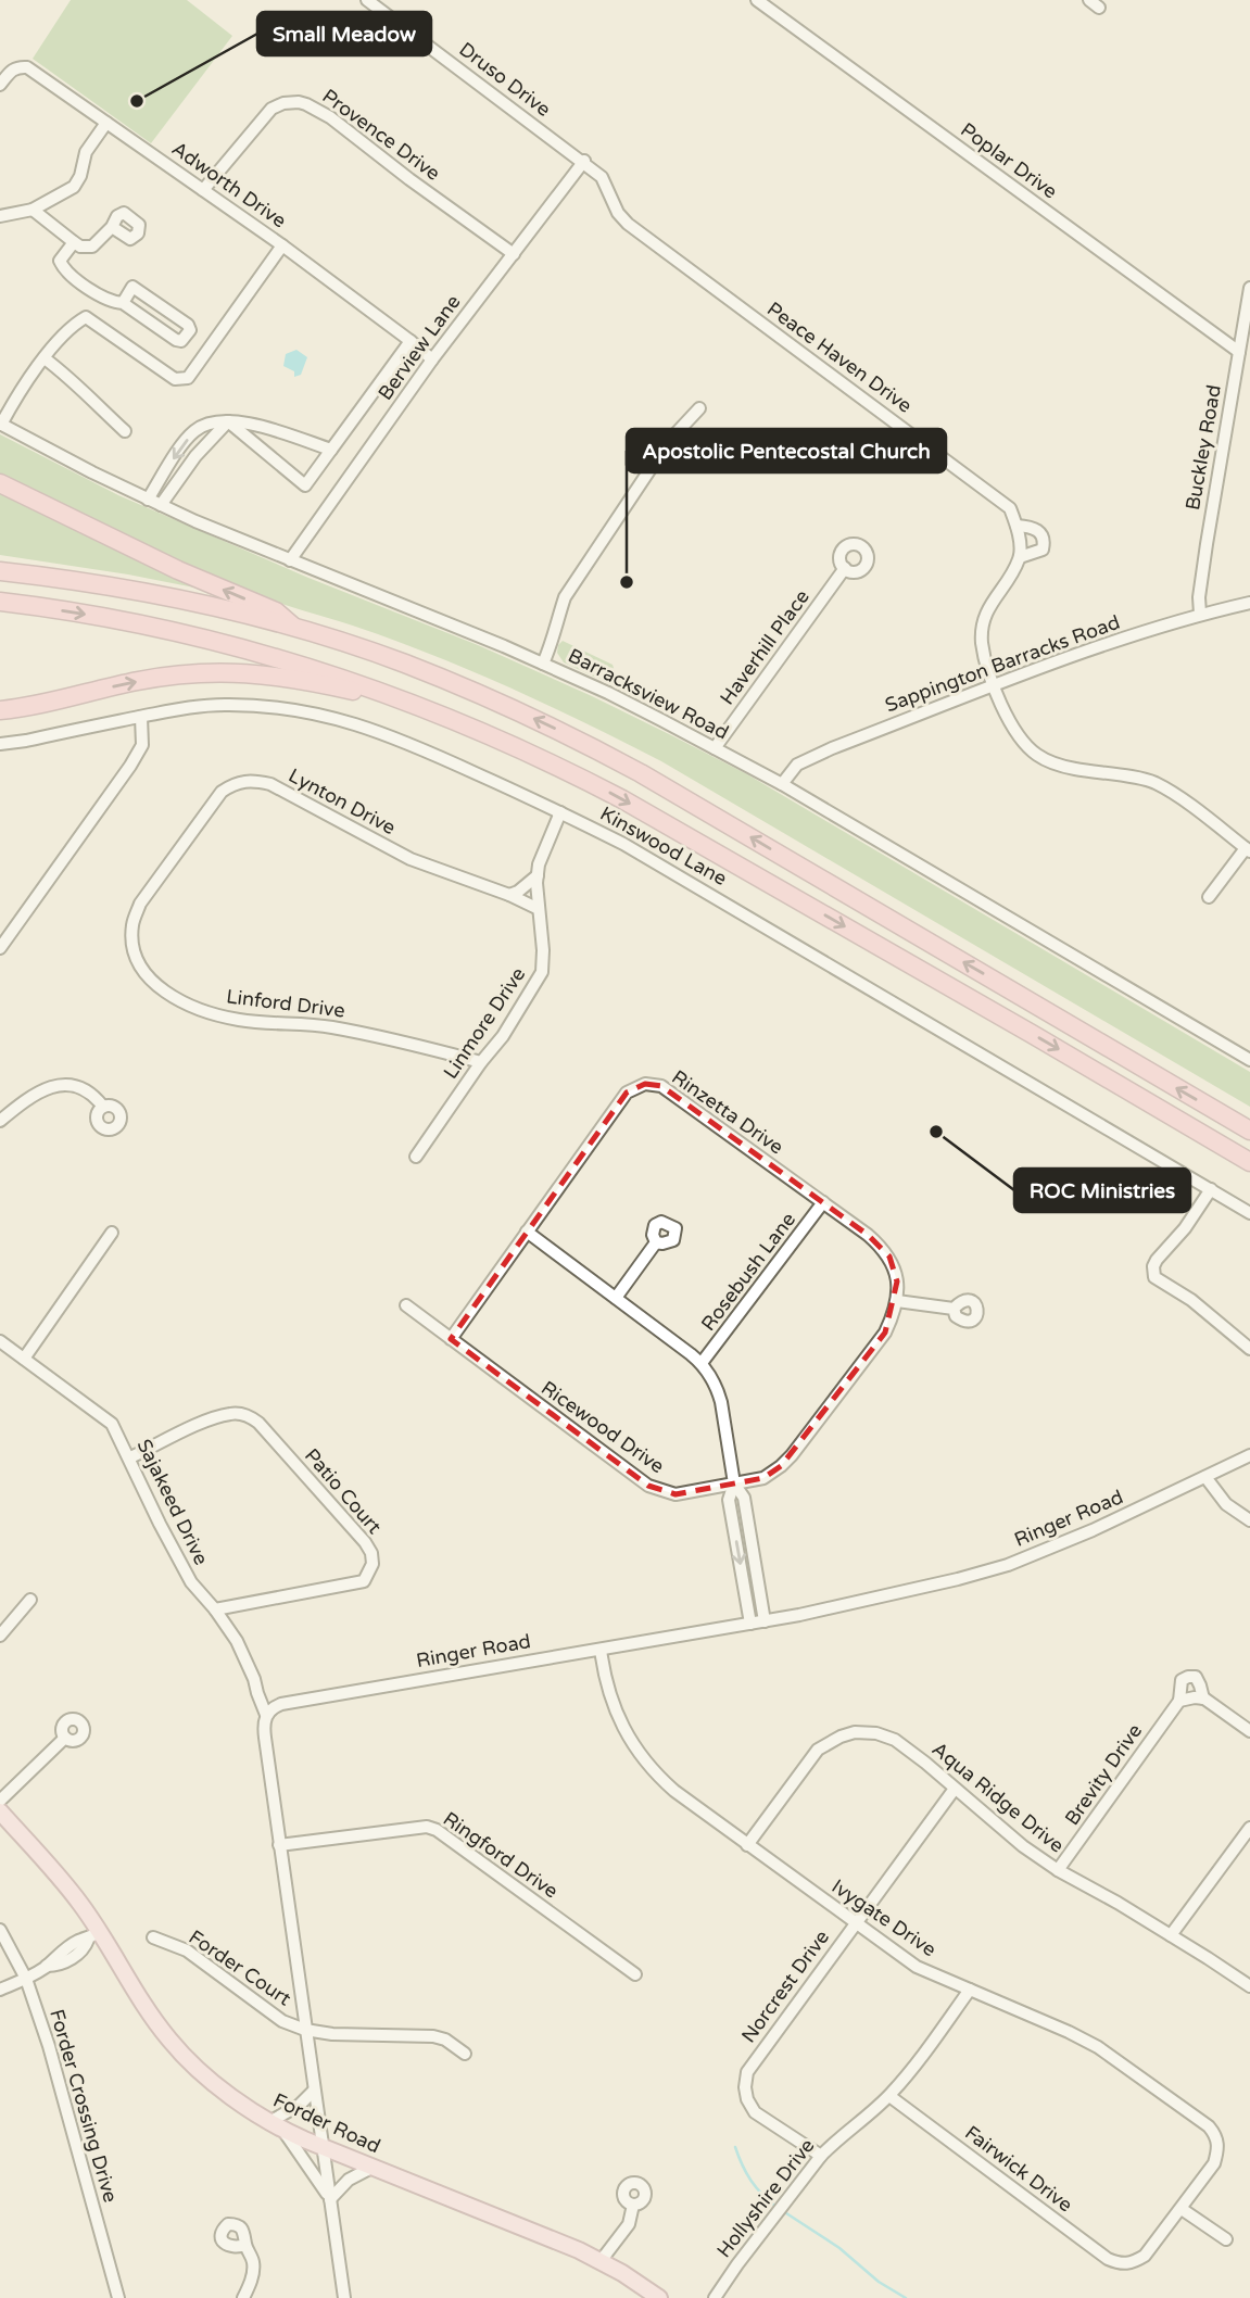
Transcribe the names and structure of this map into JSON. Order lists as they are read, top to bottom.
{
  "streets": {
    "main road": ["Forder Road"],
    "street": [
      "Druso Drive",
      "Provence Drive",
      "Poplar Drive",
      "Adworth Drive",
      "Berview Lane",
      "Peace Haven Drive",
      "Buckley Road",
      "Haverhill Place",
      "Sappington Barracks Road",
      "Barracksview Road",
      "Lynton Drive",
      "Kinswood Lane",
      "Linford Drive",
      "Linmore Drive",
      "Rinzetta Drive",
      "Rosebush Lane",
      "Ricewood Drive",
      "Patio Court",
      "Sajakeed Drive",
      "Ringer Road",
      "Brevity Drive",
      "Aqua Ridge Drive",
      "Ringford Drive",
      "Ivygate Drive",
      "Forder Court",
      "Norcrest Drive",
      "Forder Crossing Drive",
      "Fairwick Drive",
      "Hollyshire Drive"
    ]
  },
  "crossings": [
    ["Druso Drive", "Berview Lane"],
    ["Druso Drive", "Peace Haven Drive"],
    ["Provence Drive", "Adworth Drive"],
    ["Provence Drive", "Berview Lane"],
    ["Poplar Drive", "Buckley Road"],
    ["Adworth Drive", "Berview Lane"],
    ["Berview Lane", "Peace Haven Drive"],
    ["Berview Lane", "Barracksview Road"],
    ["Buckley Road", "Sappington Barracks Road"],
    ["Haverhill Place", "Barracksview Road"],
    ["Sappington Barracks Road", "Barracksview Road"],
    ["Lynton Drive", "Linford Drive"],
    ["Lynton Drive", "Linmore Drive"],
    ["Kinswood Lane", "Linmore Drive"],
    ["Linford Drive", "Linmore Drive"],
    ["Rinzetta Drive", "Rosebush Lane"],
    ["Rinzetta Drive", "Ricewood Drive"],
    ["Patio Court", "Sajakeed Drive"],
    ["Sajakeed Drive", "Ringer Road"],
    ["Ringer Road", "Ivygate Drive"],
    ["Brevity Drive", "Aqua Ridge Drive"],
    ["Aqua Ridge Drive", "Ivygate Drive"],
    ["Aqua Ridge Drive", "Norcrest Drive"],
    ["Ivygate Drive", "Norcrest Drive"],
    ["Ivygate Drive", "Fairwick Drive"],
    ["Ivygate Drive", "Hollyshire Drive"],
    ["Norcrest Drive", "Hollyshire Drive"],
    ["Fairwick Drive", "Hollyshire Drive"]
  ],
  "places": ["Small Meadow", "Apostolic Pentecostal Church", "ROC Ministries"]
}
